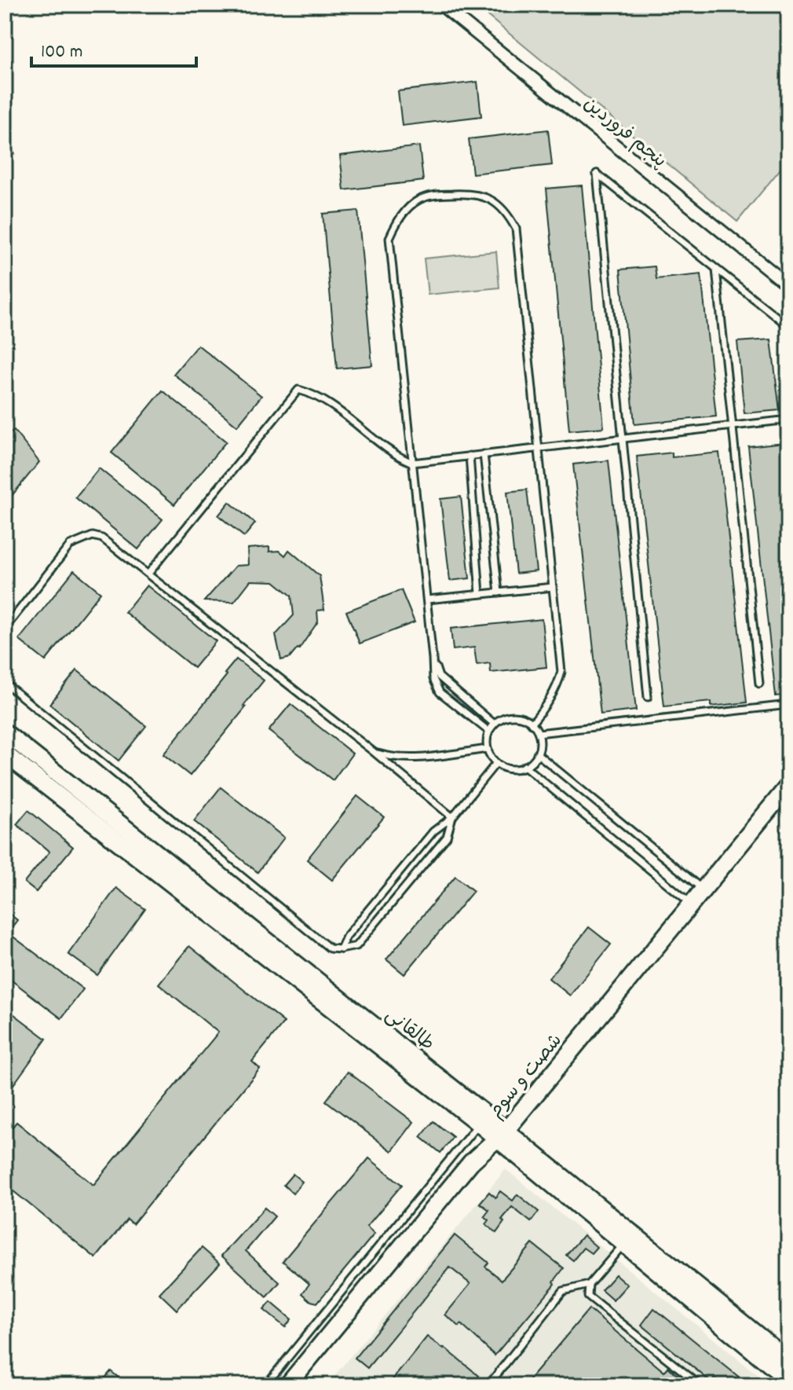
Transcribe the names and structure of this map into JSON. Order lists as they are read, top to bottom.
{
  "streets": {
    "street": ["پنجم فروردین", "طالقانی", "شصت و سوم"]
  },
  "crossings": [
    ["طالقانی", "شصت و سوم"]
  ],
  "scale_bar": "100 m"
}
